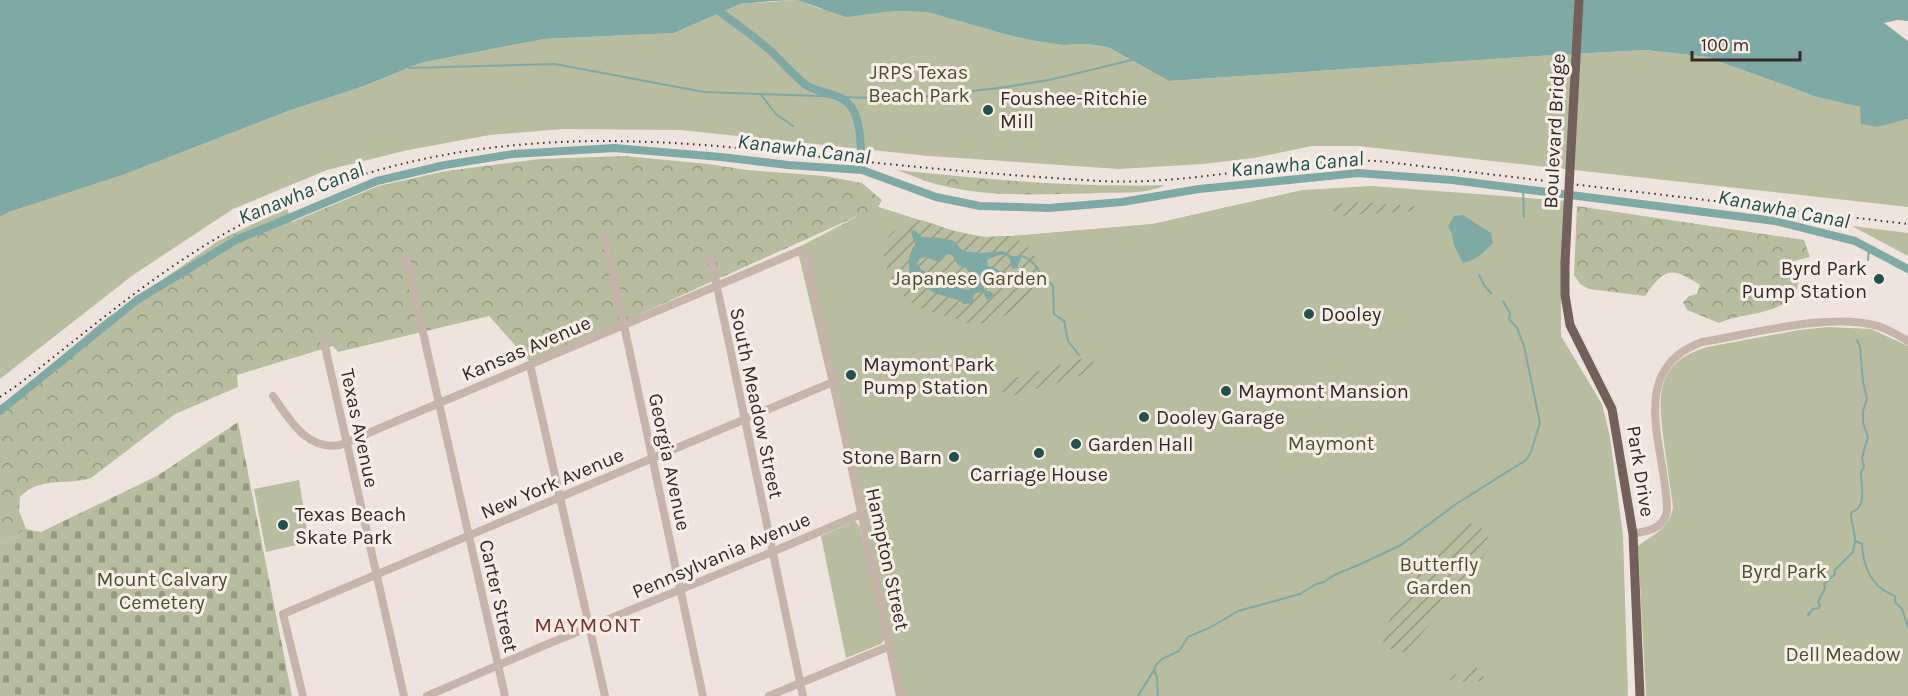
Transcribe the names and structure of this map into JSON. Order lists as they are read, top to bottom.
{
  "streets": {
    "main road": ["Boulevard Bridge", "Park Drive"],
    "street": [
      "Kansas Avenue",
      "South Meadow Street",
      "Texas Avenue",
      "Georgia Avenue",
      "New York Avenue",
      "Pennsylvania Avenue",
      "Hampton Street",
      "Carter Street"
    ]
  },
  "crossings": [
    ["Boulevard Bridge", "Park Drive"],
    ["Kansas Avenue", "South Meadow Street"],
    ["Kansas Avenue", "Texas Avenue"],
    ["Kansas Avenue", "Georgia Avenue"],
    ["Kansas Avenue", "Hampton Street"],
    ["Kansas Avenue", "Carter Street"],
    ["South Meadow Street", "New York Avenue"],
    ["South Meadow Street", "Pennsylvania Avenue"],
    ["Texas Avenue", "New York Avenue"],
    ["Georgia Avenue", "New York Avenue"],
    ["Georgia Avenue", "Pennsylvania Avenue"],
    ["New York Avenue", "Hampton Street"],
    ["New York Avenue", "Carter Street"],
    ["Pennsylvania Avenue", "Hampton Street"],
    ["Pennsylvania Avenue", "Carter Street"]
  ],
  "districts": ["MAYMONT"],
  "water": ["Kanawha Canal"],
  "parks": [
    "JRPS Texas Beach Park",
    "Japanese Garden",
    "Maymont",
    "Butterfly Garden",
    "Byrd Park",
    "Mount Calvary Cemetery",
    "Dell Meadow"
  ],
  "places": [
    "Foushee-Ritchie Mill",
    "Byrd Park Pump Station",
    "Dooley",
    "Maymont Park Pump Station",
    "Maymont Mansion",
    "Dooley Garage",
    "Garden Hall",
    "Carriage House",
    "Stone Barn",
    "Texas Beach Skate Park"
  ],
  "scale_bar": "100 m"
}
